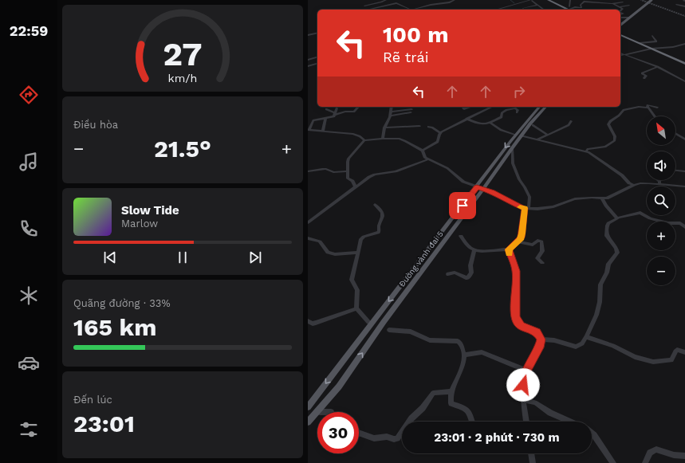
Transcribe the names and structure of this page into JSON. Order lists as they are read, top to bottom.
{
  "streets": {
    "main road": ["Đường vành đai 5"]
  },
  "north": "top left",
  "page": {
    "tabs": "22:59",
    "turn": ["100 m", "Rẽ trái"],
    "tile": [
      "Điều hòa",
      ["Quãng đường · 33%", "165 km"],
      ["Đến lúc", "23:01"]
    ],
    "map_buttons": ["+", "−"],
    "heat": ["−", "21.5°", "+"],
    "song": ["Slow Tide", "Marlow"],
    "limit": "30",
    "trip": "23:01 · 2 phút · 730 m",
    "gauge": ["27", "km/h"]
  }
}
